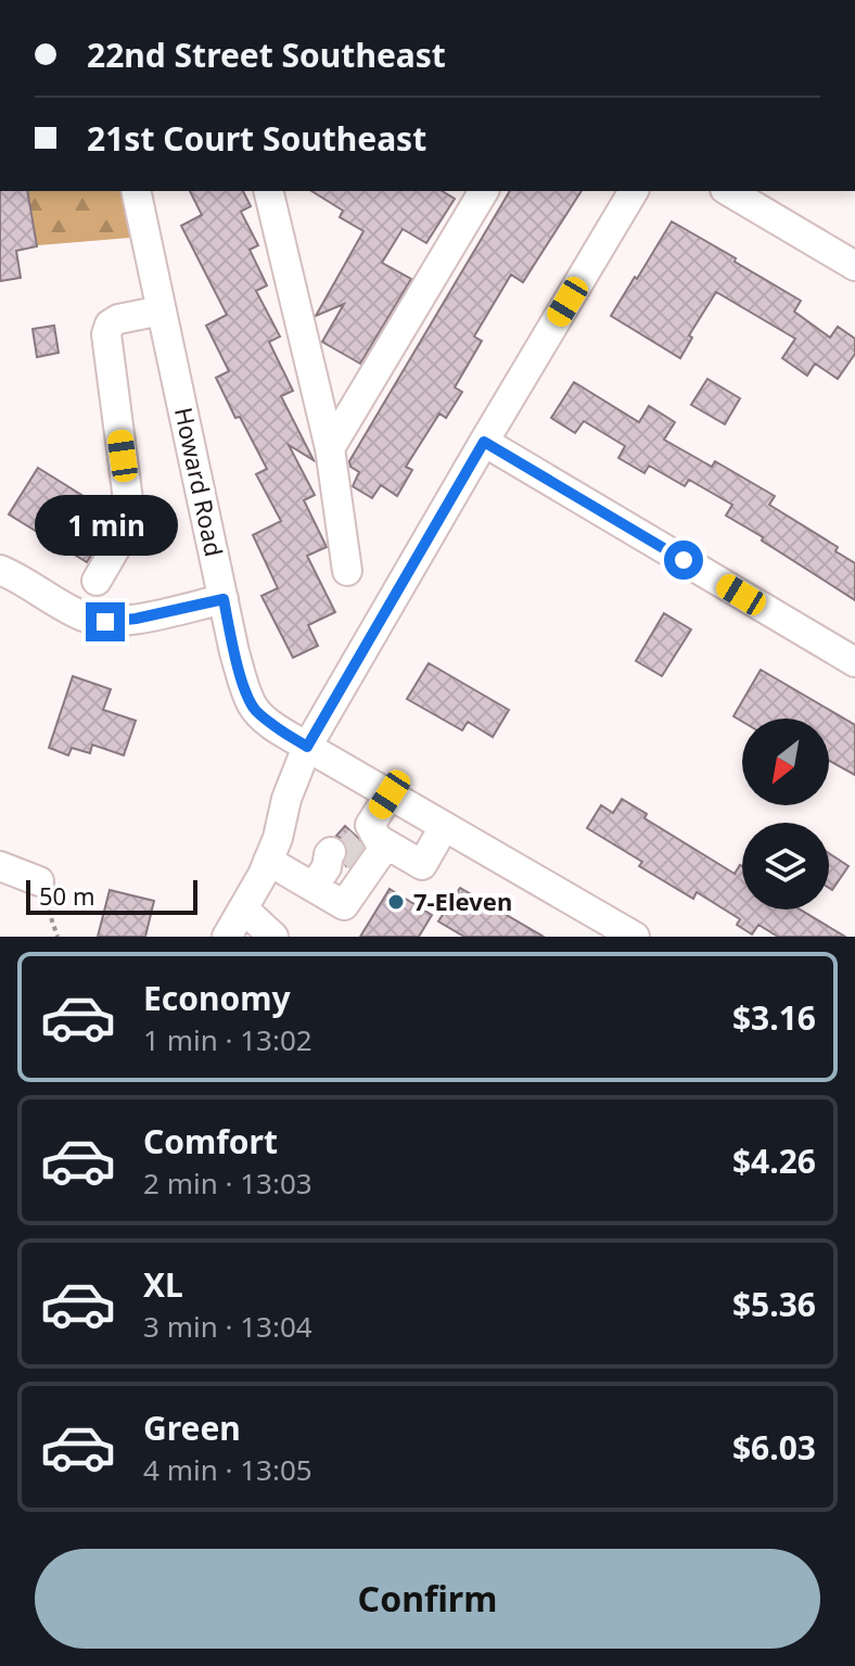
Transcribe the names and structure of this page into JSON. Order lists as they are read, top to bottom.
{
  "streets": {
    "street": ["Howard Road"]
  },
  "places": ["7-Eleven"],
  "scale_bar": "50 m",
  "north": "bottom left",
  "page": {
    "banner": ["22nd Street Southeast", "21st Court Southeast"],
    "bubble": "1 min",
    "scale": "50 m",
    "list": [
      {
        "name": "Economy",
        "note": "1 min · 13:02",
        "value": "$3.16"
      },
      {
        "name": "Comfort",
        "note": "2 min · 13:03",
        "value": "$4.26"
      },
      {
        "name": "XL",
        "note": "3 min · 13:04",
        "value": "$5.36"
      },
      {
        "name": "Green",
        "note": "4 min · 13:05",
        "value": "$6.03"
      }
    ],
    "buttons": "Confirm"
  }
}
